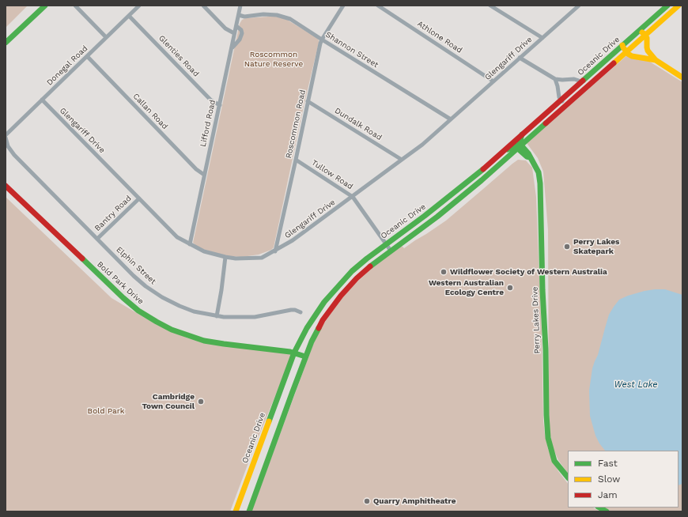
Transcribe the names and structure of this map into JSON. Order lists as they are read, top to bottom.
{
  "streets": {
    "main road": ["Oceanic Drive", "Bold Park Drive", "Perry Lakes Drive"],
    "street": [
      "Athlone Road",
      "Shannon Street",
      "Glenties Road",
      "Glengariff Drive",
      "Donegal Road",
      "Callan Road",
      "Lifford Road",
      "Roscommon Road",
      "Dundalk Road",
      "Tullow Road",
      "Bantry Road",
      "Elphin Street"
    ]
  },
  "crossings": [
    ["Athlone Road", "Glengariff Drive"],
    ["Shannon Street", "Glengariff Drive"],
    ["Shannon Street", "Lifford Road"],
    ["Shannon Street", "Roscommon Road"],
    ["Glenties Road", "Donegal Road"],
    ["Glenties Road", "Lifford Road"],
    ["Oceanic Drive", "Tullow Road"],
    ["Oceanic Drive", "Bold Park Drive"],
    ["Oceanic Drive", "Perry Lakes Drive"],
    ["Glengariff Drive", "Donegal Road"],
    ["Glengariff Drive", "Lifford Road"],
    ["Glengariff Drive", "Roscommon Road"],
    ["Glengariff Drive", "Dundalk Road"],
    ["Glengariff Drive", "Tullow Road"],
    ["Glengariff Drive", "Bantry Road"],
    ["Donegal Road", "Callan Road"],
    ["Donegal Road", "Elphin Street"],
    ["Callan Road", "Lifford Road"],
    ["Roscommon Road", "Dundalk Road"],
    ["Roscommon Road", "Tullow Road"],
    ["Bantry Road", "Elphin Street"]
  ],
  "water": ["West Lake"],
  "parks": ["Roscommon Nature Reserve", "Bold Park"],
  "places": [
    "Perry Lakes Skatepark",
    "Wildflower Society of Western Australia",
    "Western Australian Ecology Centre",
    "Cambridge Town Council",
    "Quarry Amphitheatre"
  ],
  "legend": ["Fast", "Slow", "Jam"]
}
